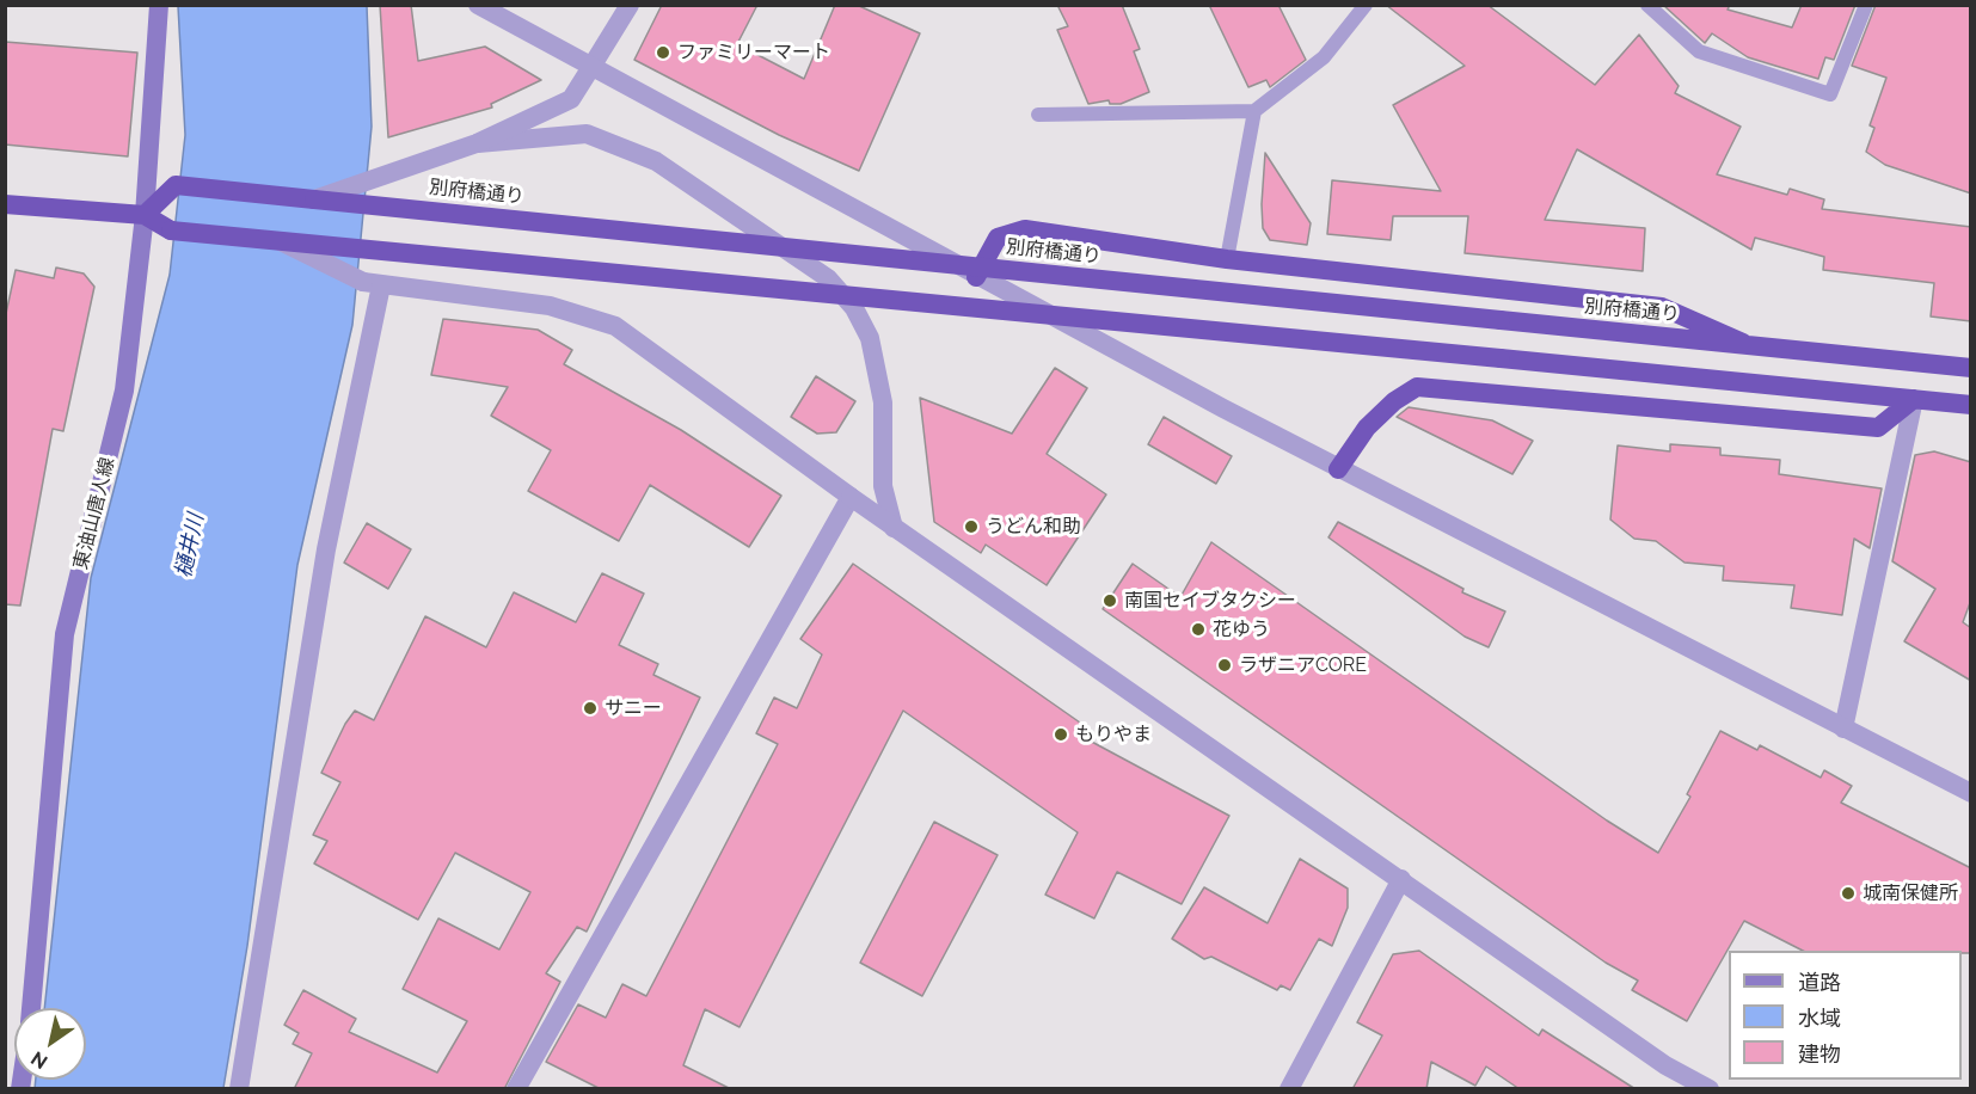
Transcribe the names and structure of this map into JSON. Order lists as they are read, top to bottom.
{
  "streets": {
    "highway": ["別府橋通り"],
    "main road": ["東油山唐人線"]
  },
  "crossings": [
    ["別府橋通り", "東油山唐人線"]
  ],
  "water": ["樋井川"],
  "places": [
    "ファミリーマート",
    "うどん和助",
    "南国セイブタクシー",
    "花ゆう",
    "ラザニアCORE",
    "サニー",
    "もりやま",
    "城南保健所"
  ],
  "legend": ["道路", "水域", "建物"],
  "north": "bottom left"
}
